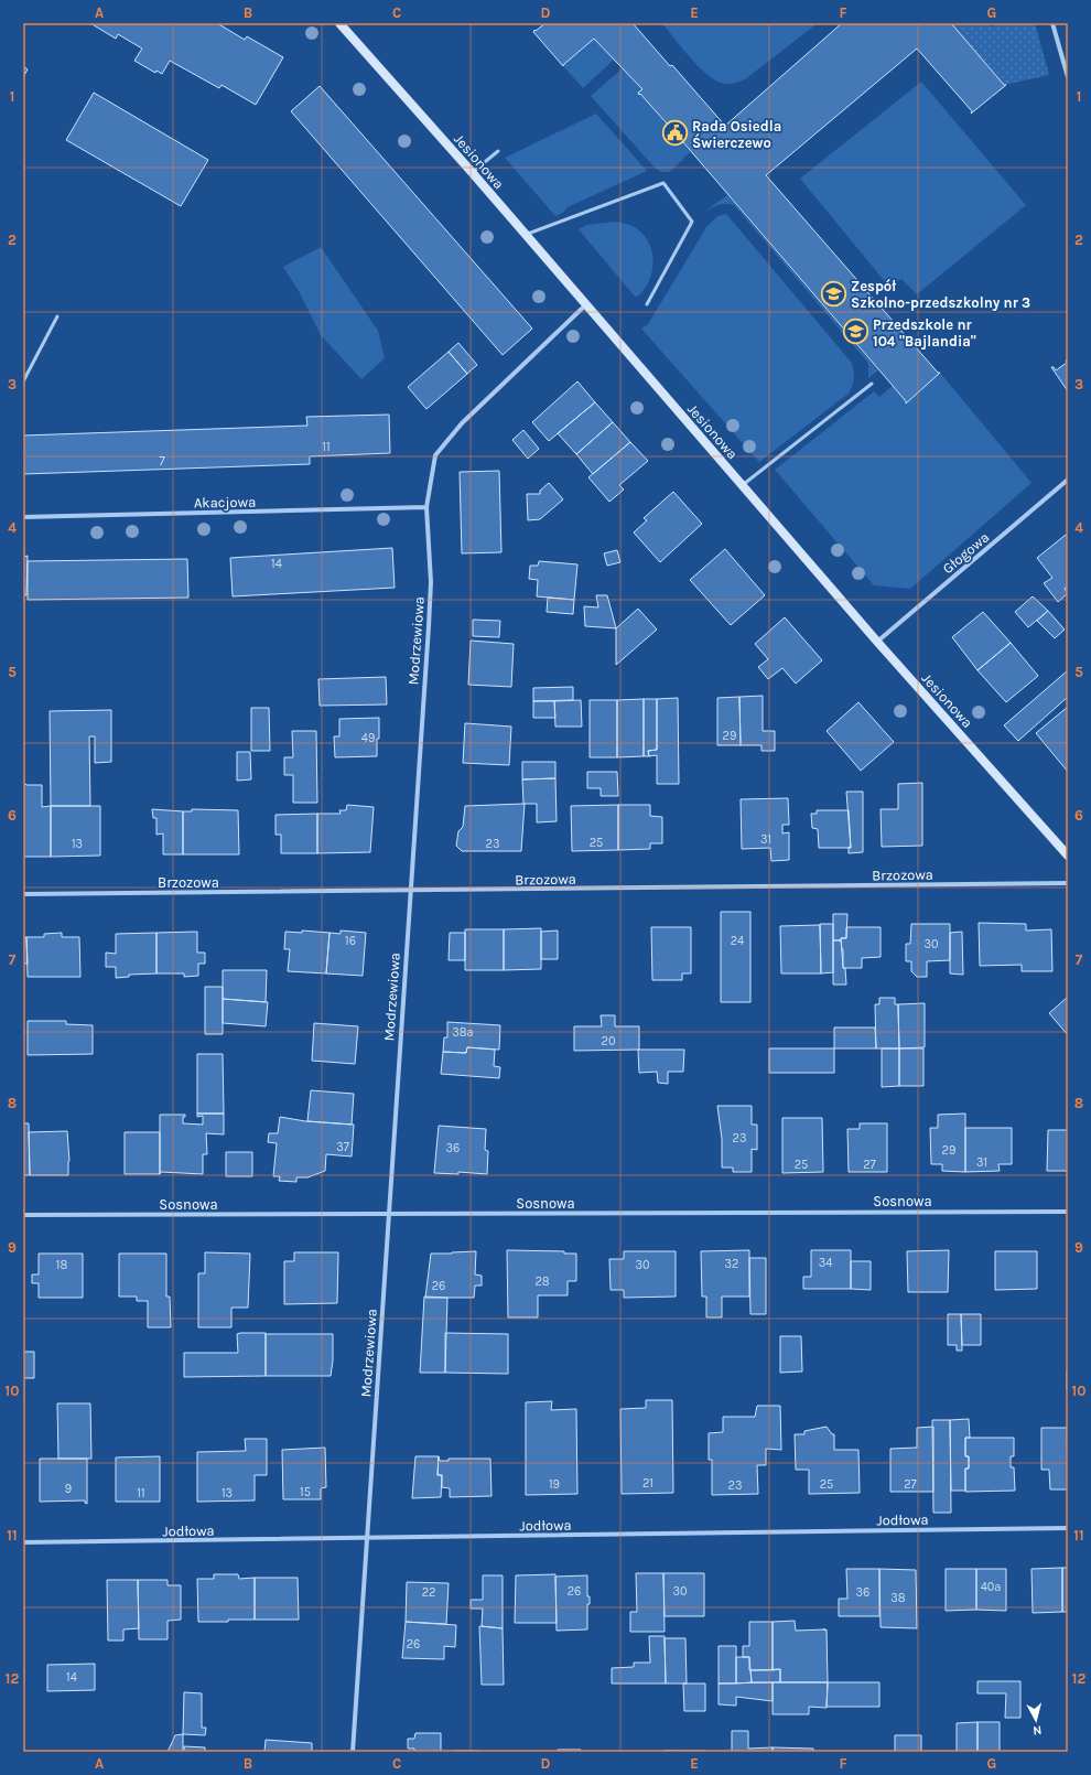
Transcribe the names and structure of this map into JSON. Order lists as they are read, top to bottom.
{
  "streets": {
    "street": [
      "Jesionowa",
      "Akacjowa",
      "Głogowa",
      "Modrzewiowa",
      "Brzozowa",
      "Sosnowa",
      "Jodłowa"
    ]
  },
  "crossings": [
    ["Jesionowa", "Głogowa"],
    ["Jesionowa", "Modrzewiowa"],
    ["Akacjowa", "Modrzewiowa"],
    ["Modrzewiowa", "Brzozowa"],
    ["Modrzewiowa", "Sosnowa"],
    ["Modrzewiowa", "Jodłowa"]
  ],
  "places": {
    "public building": ["Rada Osiedla Świerczewo"],
    "school or university": ["Zespół Szkolno-przedszkolny nr 3", "Przedszkole nr 104 \"Bajlandia\""]
  },
  "house_numbers": [
    "11",
    "7",
    "14",
    "29",
    "49",
    "31",
    "25",
    "13",
    "23",
    "16",
    "24",
    "30",
    "38a",
    "20",
    "23",
    "37",
    "36",
    "29",
    "31",
    "25",
    "27",
    "34",
    "32",
    "18",
    "30",
    "28",
    "26",
    "21",
    "19",
    "25",
    "27",
    "23",
    "9",
    "15",
    "11",
    "13",
    "40a",
    "26",
    "30",
    "22",
    "36",
    "38",
    "26",
    "14"
  ],
  "north": "bottom",
  "grid": {
    "columns": [
      "A",
      "B",
      "C",
      "D",
      "E",
      "F",
      "G"
    ],
    "rows": [
      "1",
      "2",
      "3",
      "4",
      "5",
      "6",
      "7",
      "8",
      "9",
      "10",
      "11",
      "12"
    ]
  }
}
